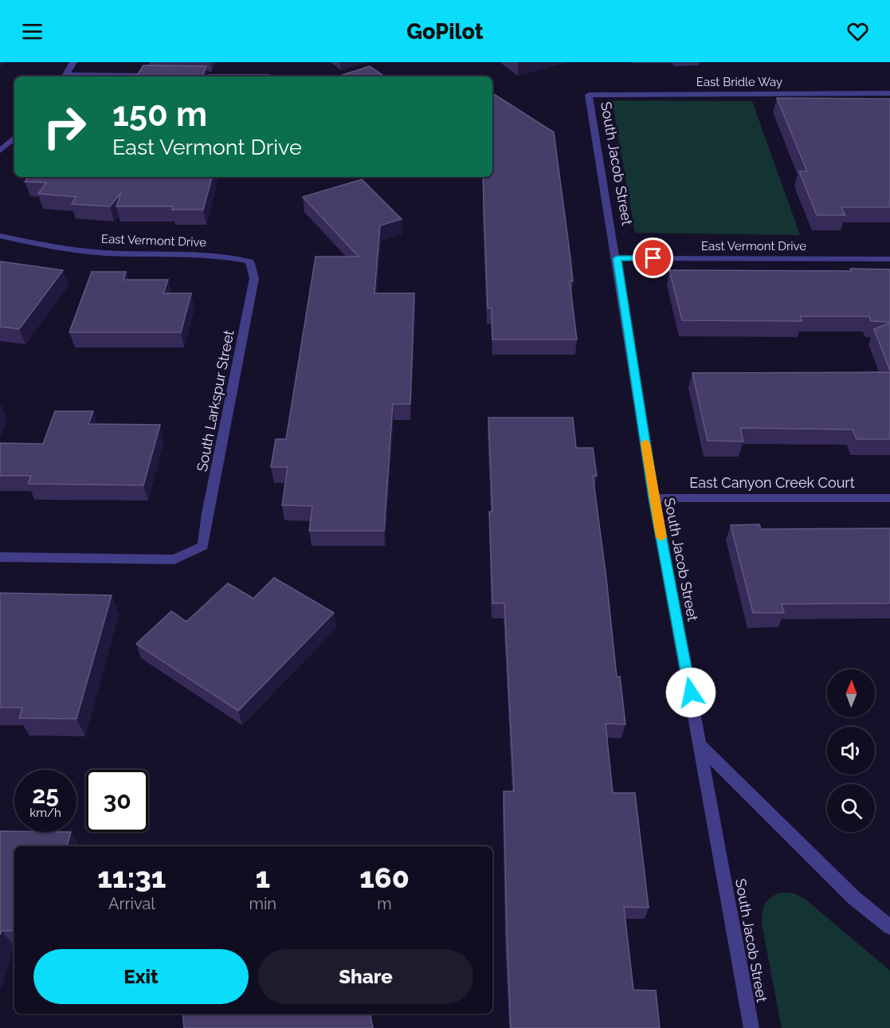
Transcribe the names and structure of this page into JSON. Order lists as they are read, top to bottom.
{
  "streets": {
    "street": [
      "East Bridle Way",
      "South Jacob Street",
      "East Vermont Drive",
      "South Larkspur Street",
      "East Canyon Creek Court"
    ]
  },
  "crossings": [
    ["East Bridle Way", "South Jacob Street"],
    ["South Jacob Street", "East Vermont Drive"],
    ["South Jacob Street", "East Canyon Creek Court"],
    ["East Vermont Drive", "South Larkspur Street"]
  ],
  "north": "top",
  "page": {
    "header": "GoPilot",
    "turn": ["150 m", "East Vermont Drive"],
    "speed": "25 km/h",
    "limit": "30",
    "eta": [
      "11:31",
      "Arrival",
      "1",
      "min",
      "160",
      "m"
    ],
    "buttons": ["Exit", "Share"]
  }
}
